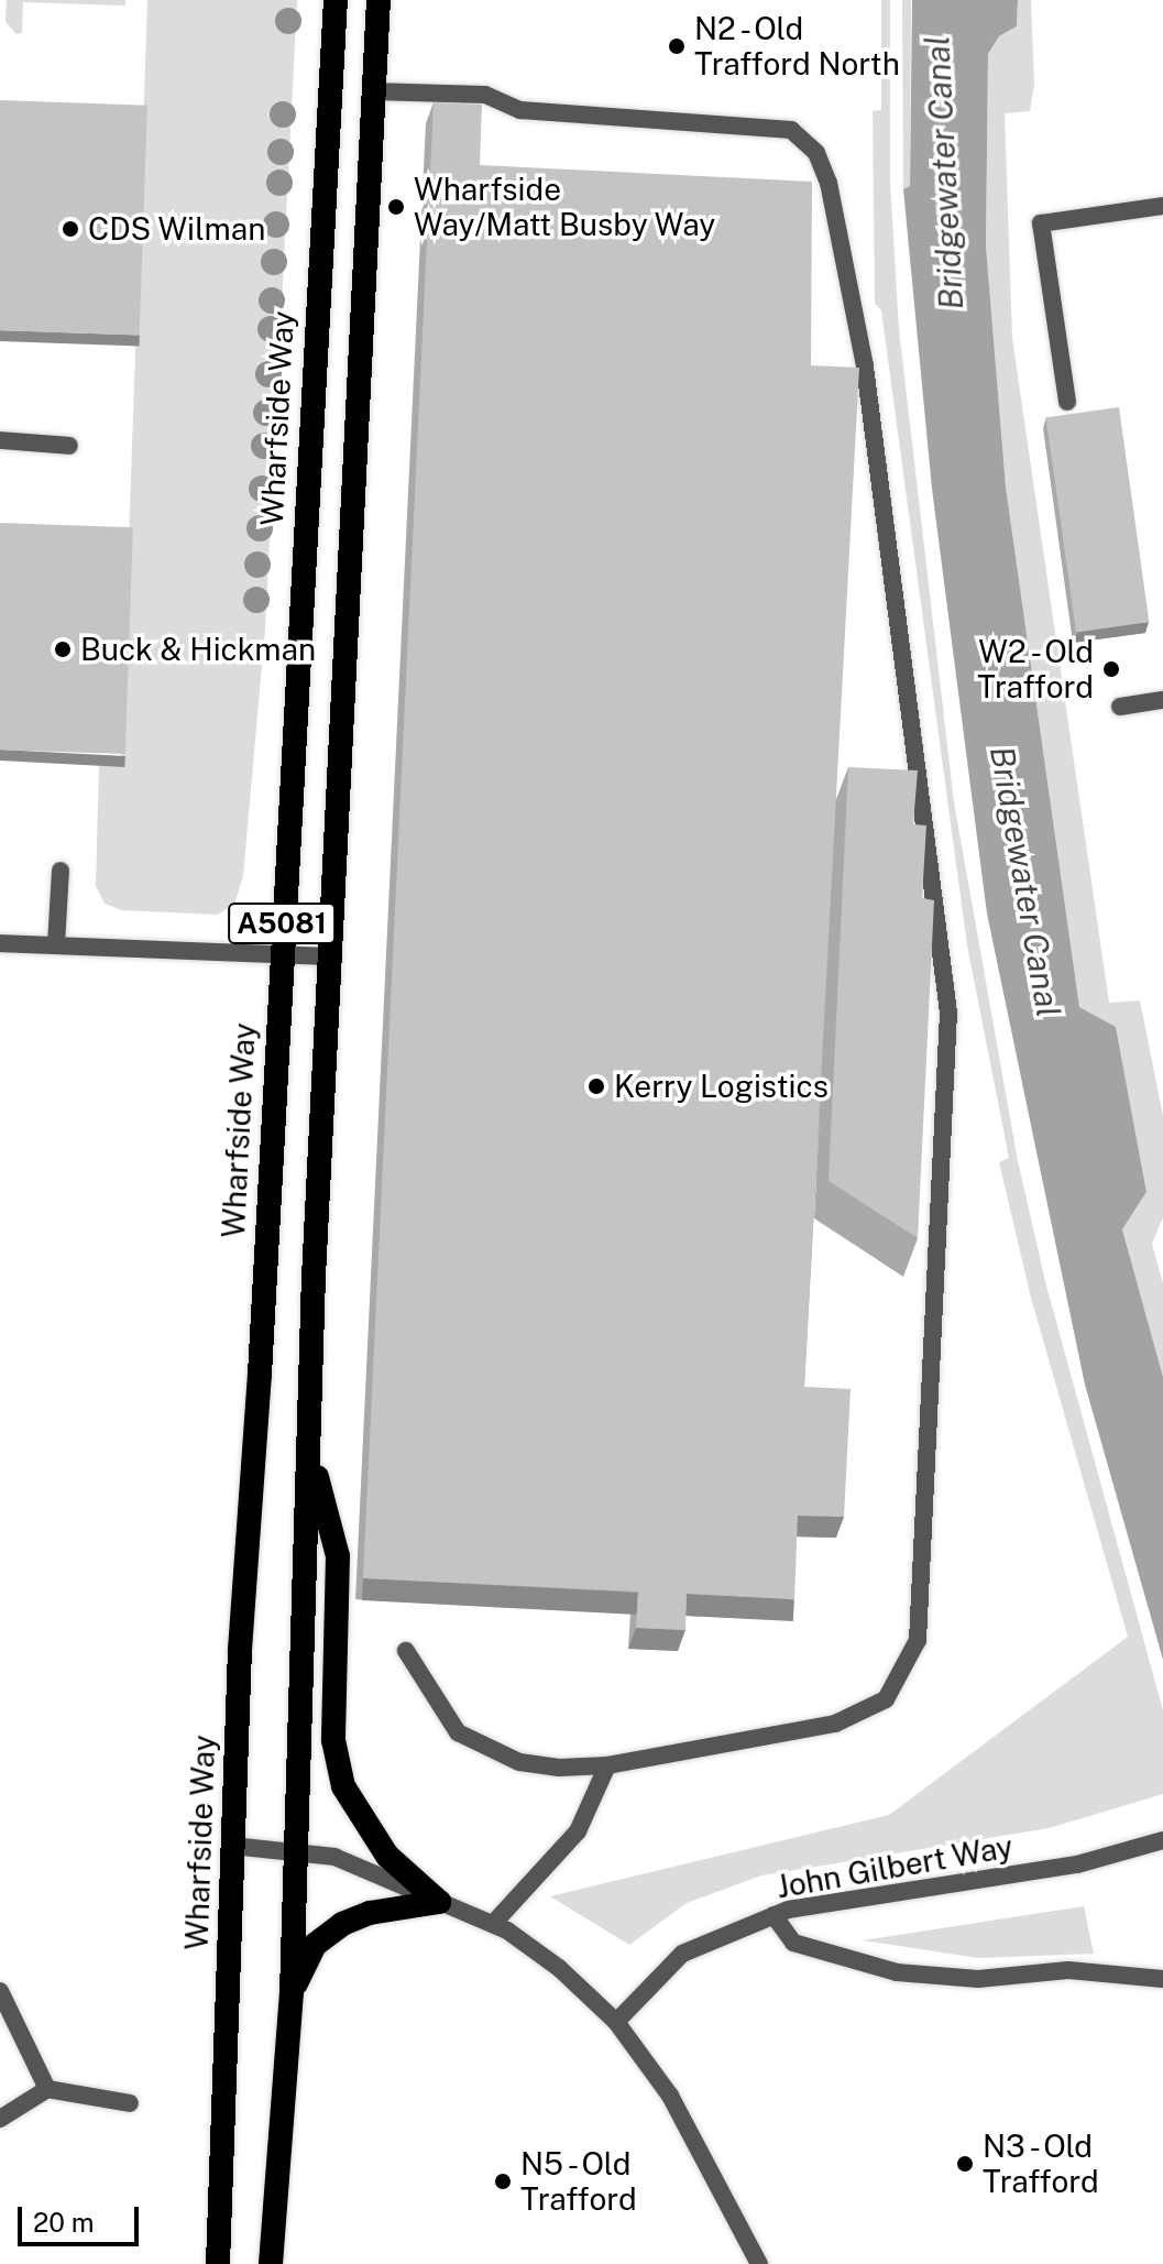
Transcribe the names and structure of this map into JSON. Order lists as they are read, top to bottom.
{
  "streets": {
    "highway": ["Wharfside Way", "A5081"],
    "street": ["John Gilbert Way"]
  },
  "water": ["Bridgewater Canal"],
  "places": [
    "N2 - Old Trafford North",
    "Wharfside Way/Matt Busby Way",
    "CDS Wilman",
    "Buck & Hickman",
    "W2 - Old Trafford",
    "Kerry Logistics",
    "N3 - Old Trafford",
    "N5 - Old Trafford"
  ],
  "scale_bar": "20 m"
}
